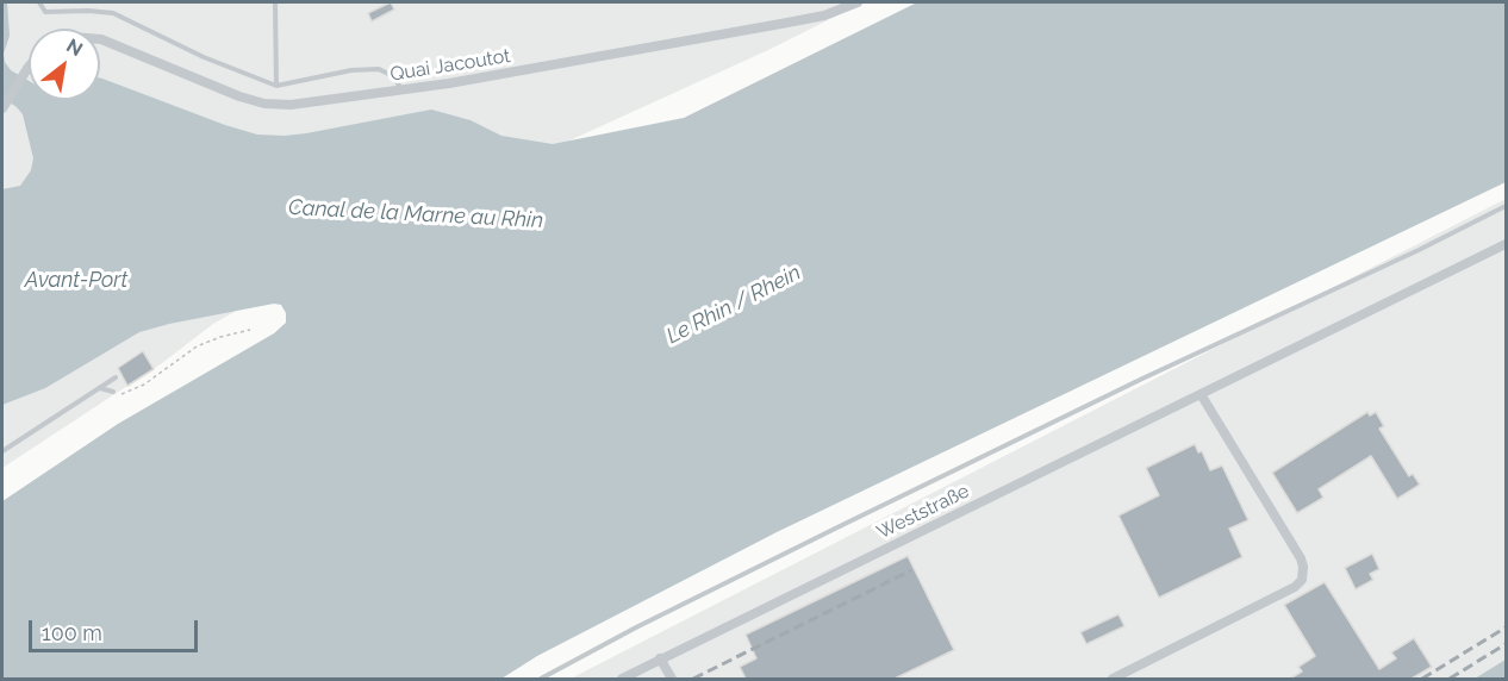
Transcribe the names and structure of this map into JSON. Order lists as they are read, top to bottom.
{
  "streets": {
    "street": ["Quai Jacoutot", "Weststraße"]
  },
  "water": ["Canal de la Marne au Rhin", "Avant-Port", "Le Rhin / Rhein"],
  "scale_bar": "100 m",
  "north": "top right"
}
